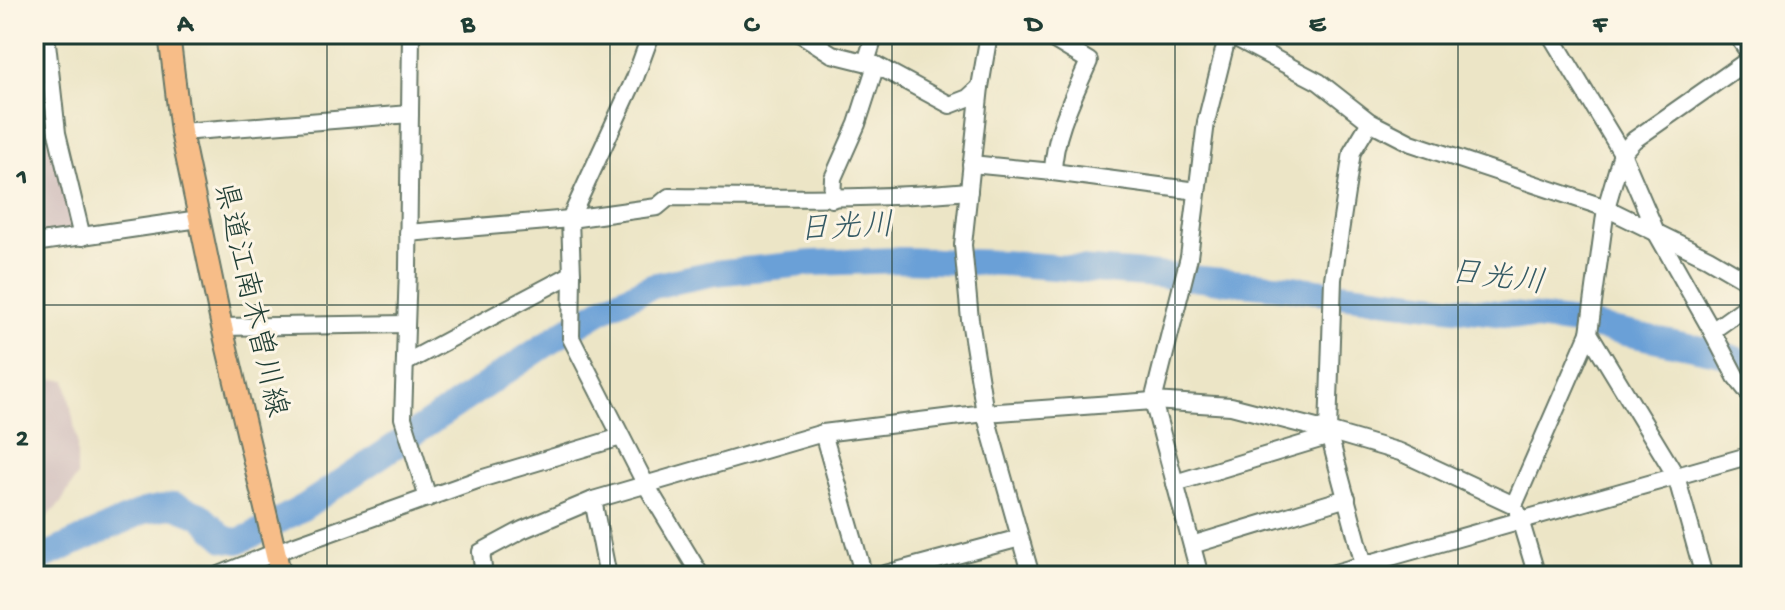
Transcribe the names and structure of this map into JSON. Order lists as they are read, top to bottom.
{
  "streets": {
    "main road": ["県道江南木曽川線"]
  },
  "water": ["日光川"],
  "grid": {
    "columns": [
      "A",
      "B",
      "C",
      "D",
      "E",
      "F"
    ],
    "rows": ["1", "2"]
  }
}
